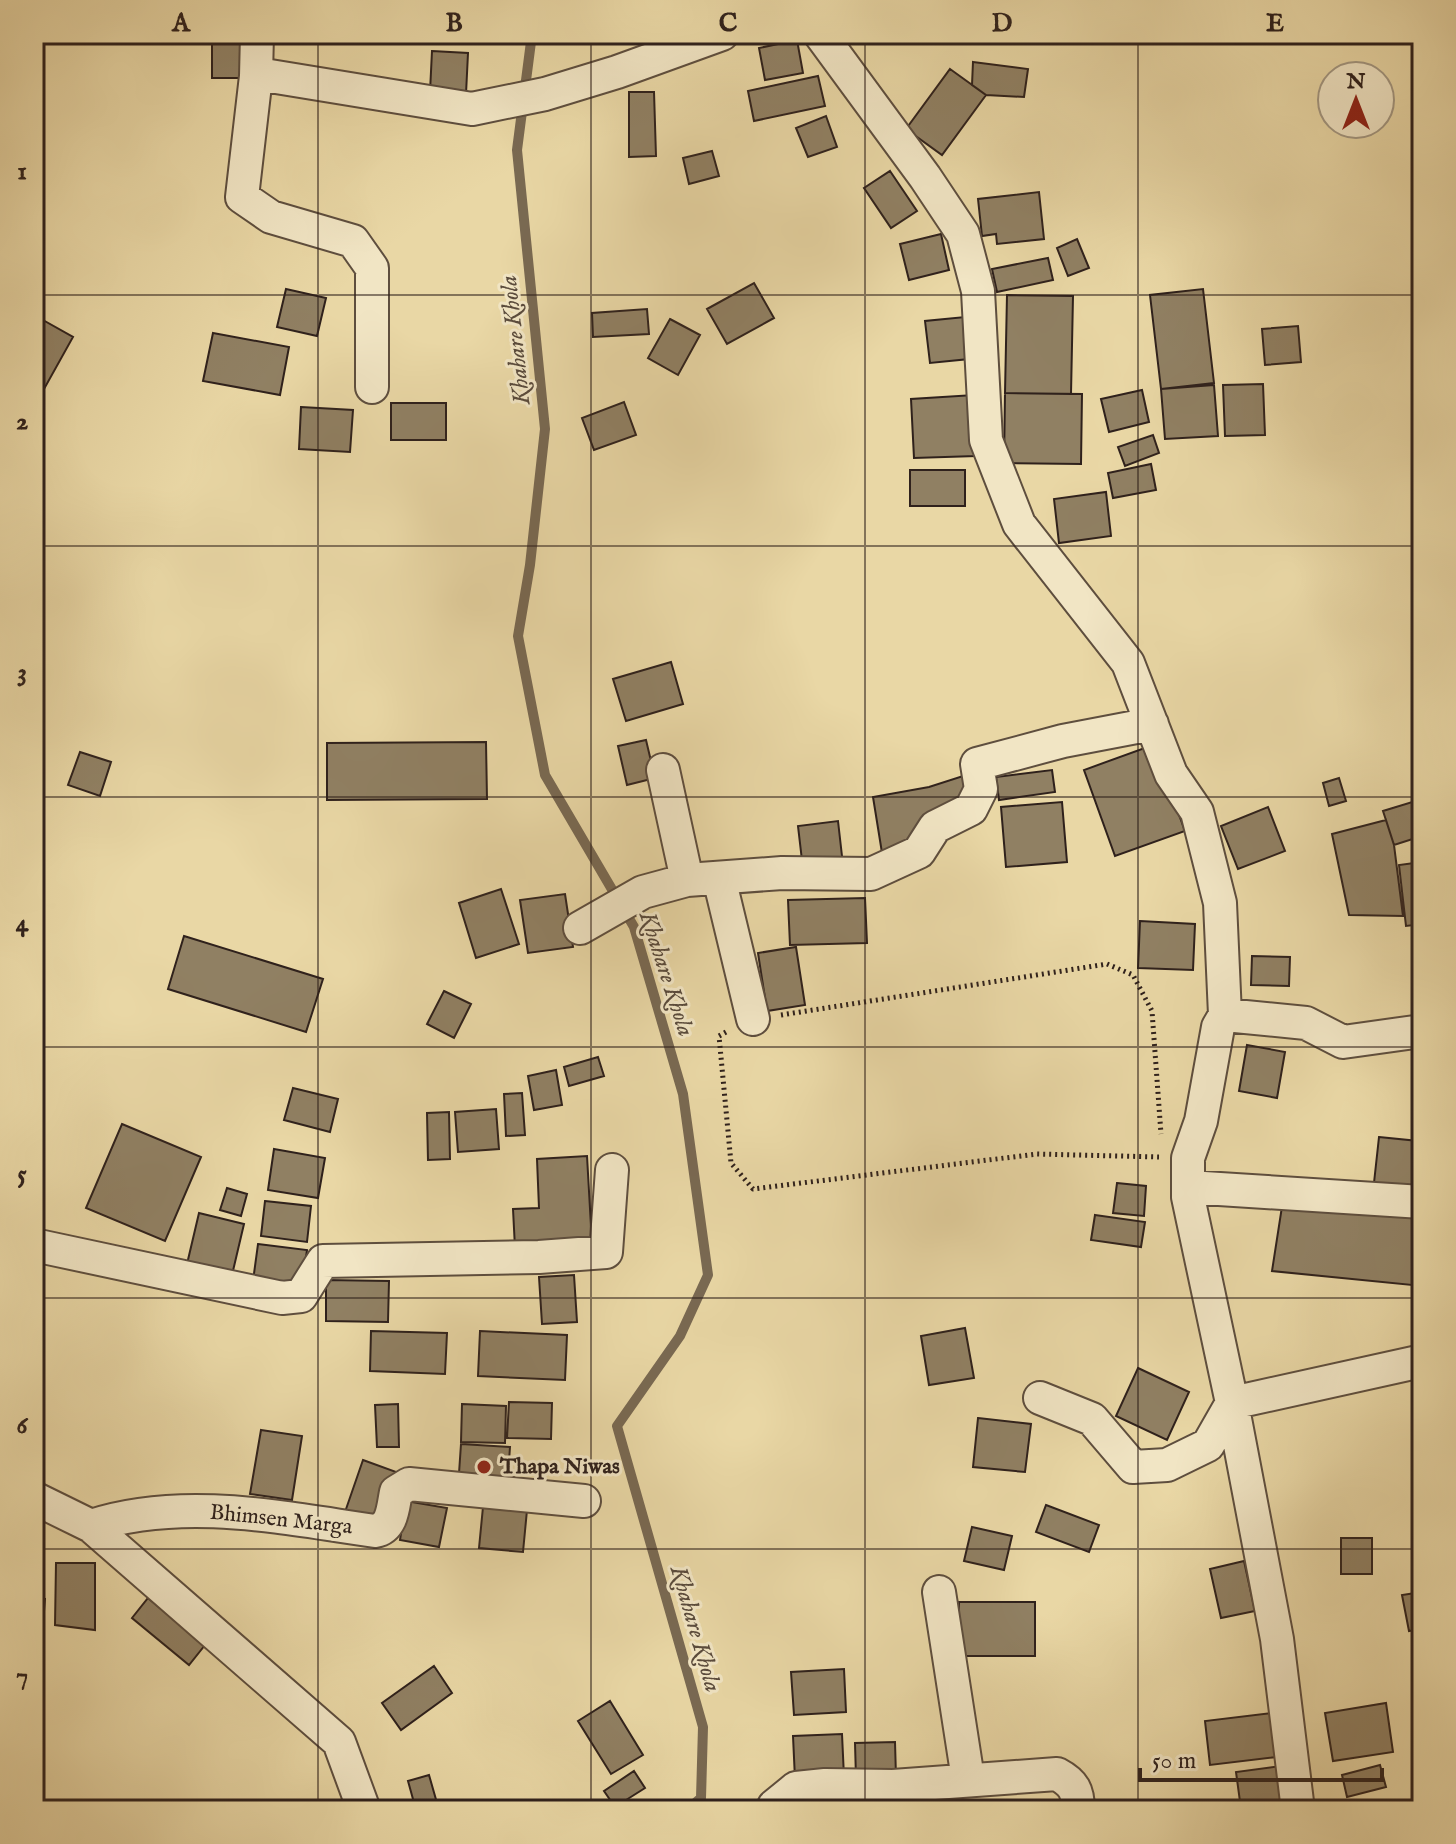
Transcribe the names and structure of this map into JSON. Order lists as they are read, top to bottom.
{
  "streets": {
    "street": ["Bhimsen Marga"]
  },
  "water": ["Khahare Khola"],
  "places": ["Thapa Niwas"],
  "scale_bar": "50 m",
  "north": "top",
  "grid": {
    "columns": [
      "A",
      "B",
      "C",
      "D",
      "E"
    ],
    "rows": [
      "1",
      "2",
      "3",
      "4",
      "5",
      "6",
      "7"
    ]
  }
}
